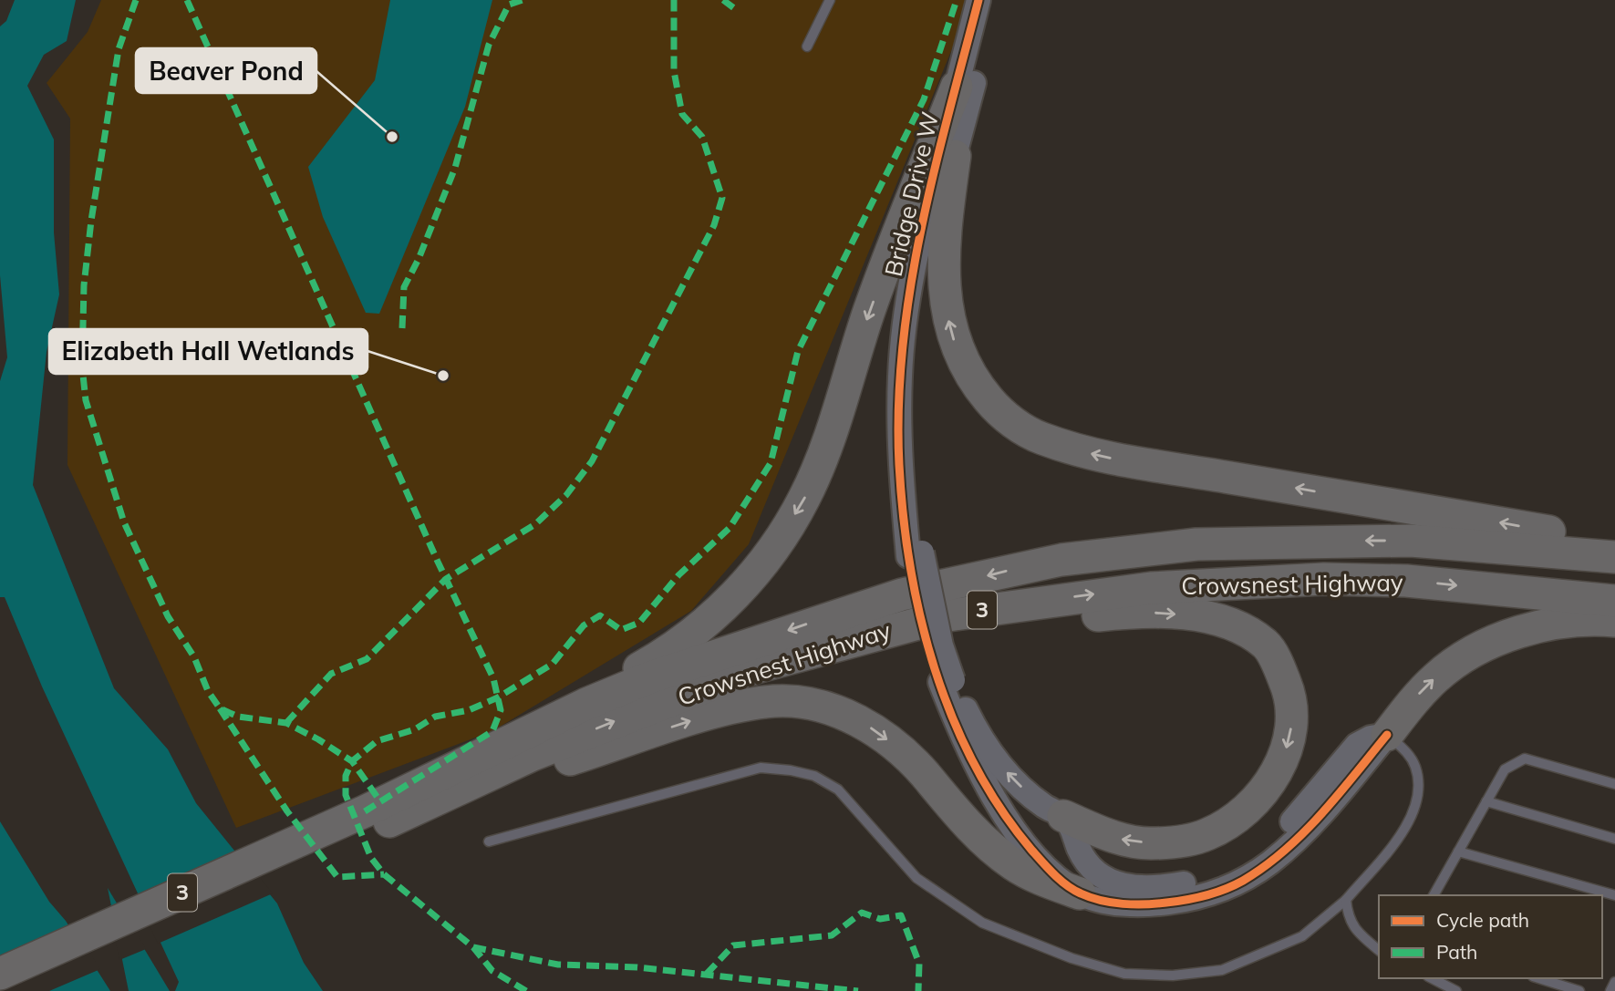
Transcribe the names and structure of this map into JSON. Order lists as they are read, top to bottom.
{
  "streets": {
    "highway": ["Crowsnest Highway", "3"],
    "street": ["Bridge Drive W"]
  },
  "crossings": [
    ["Crowsnest Highway", "3"]
  ],
  "places": ["Beaver Pond", "Elizabeth Hall Wetlands"],
  "legend": ["Cycle path", "Path"]
}
